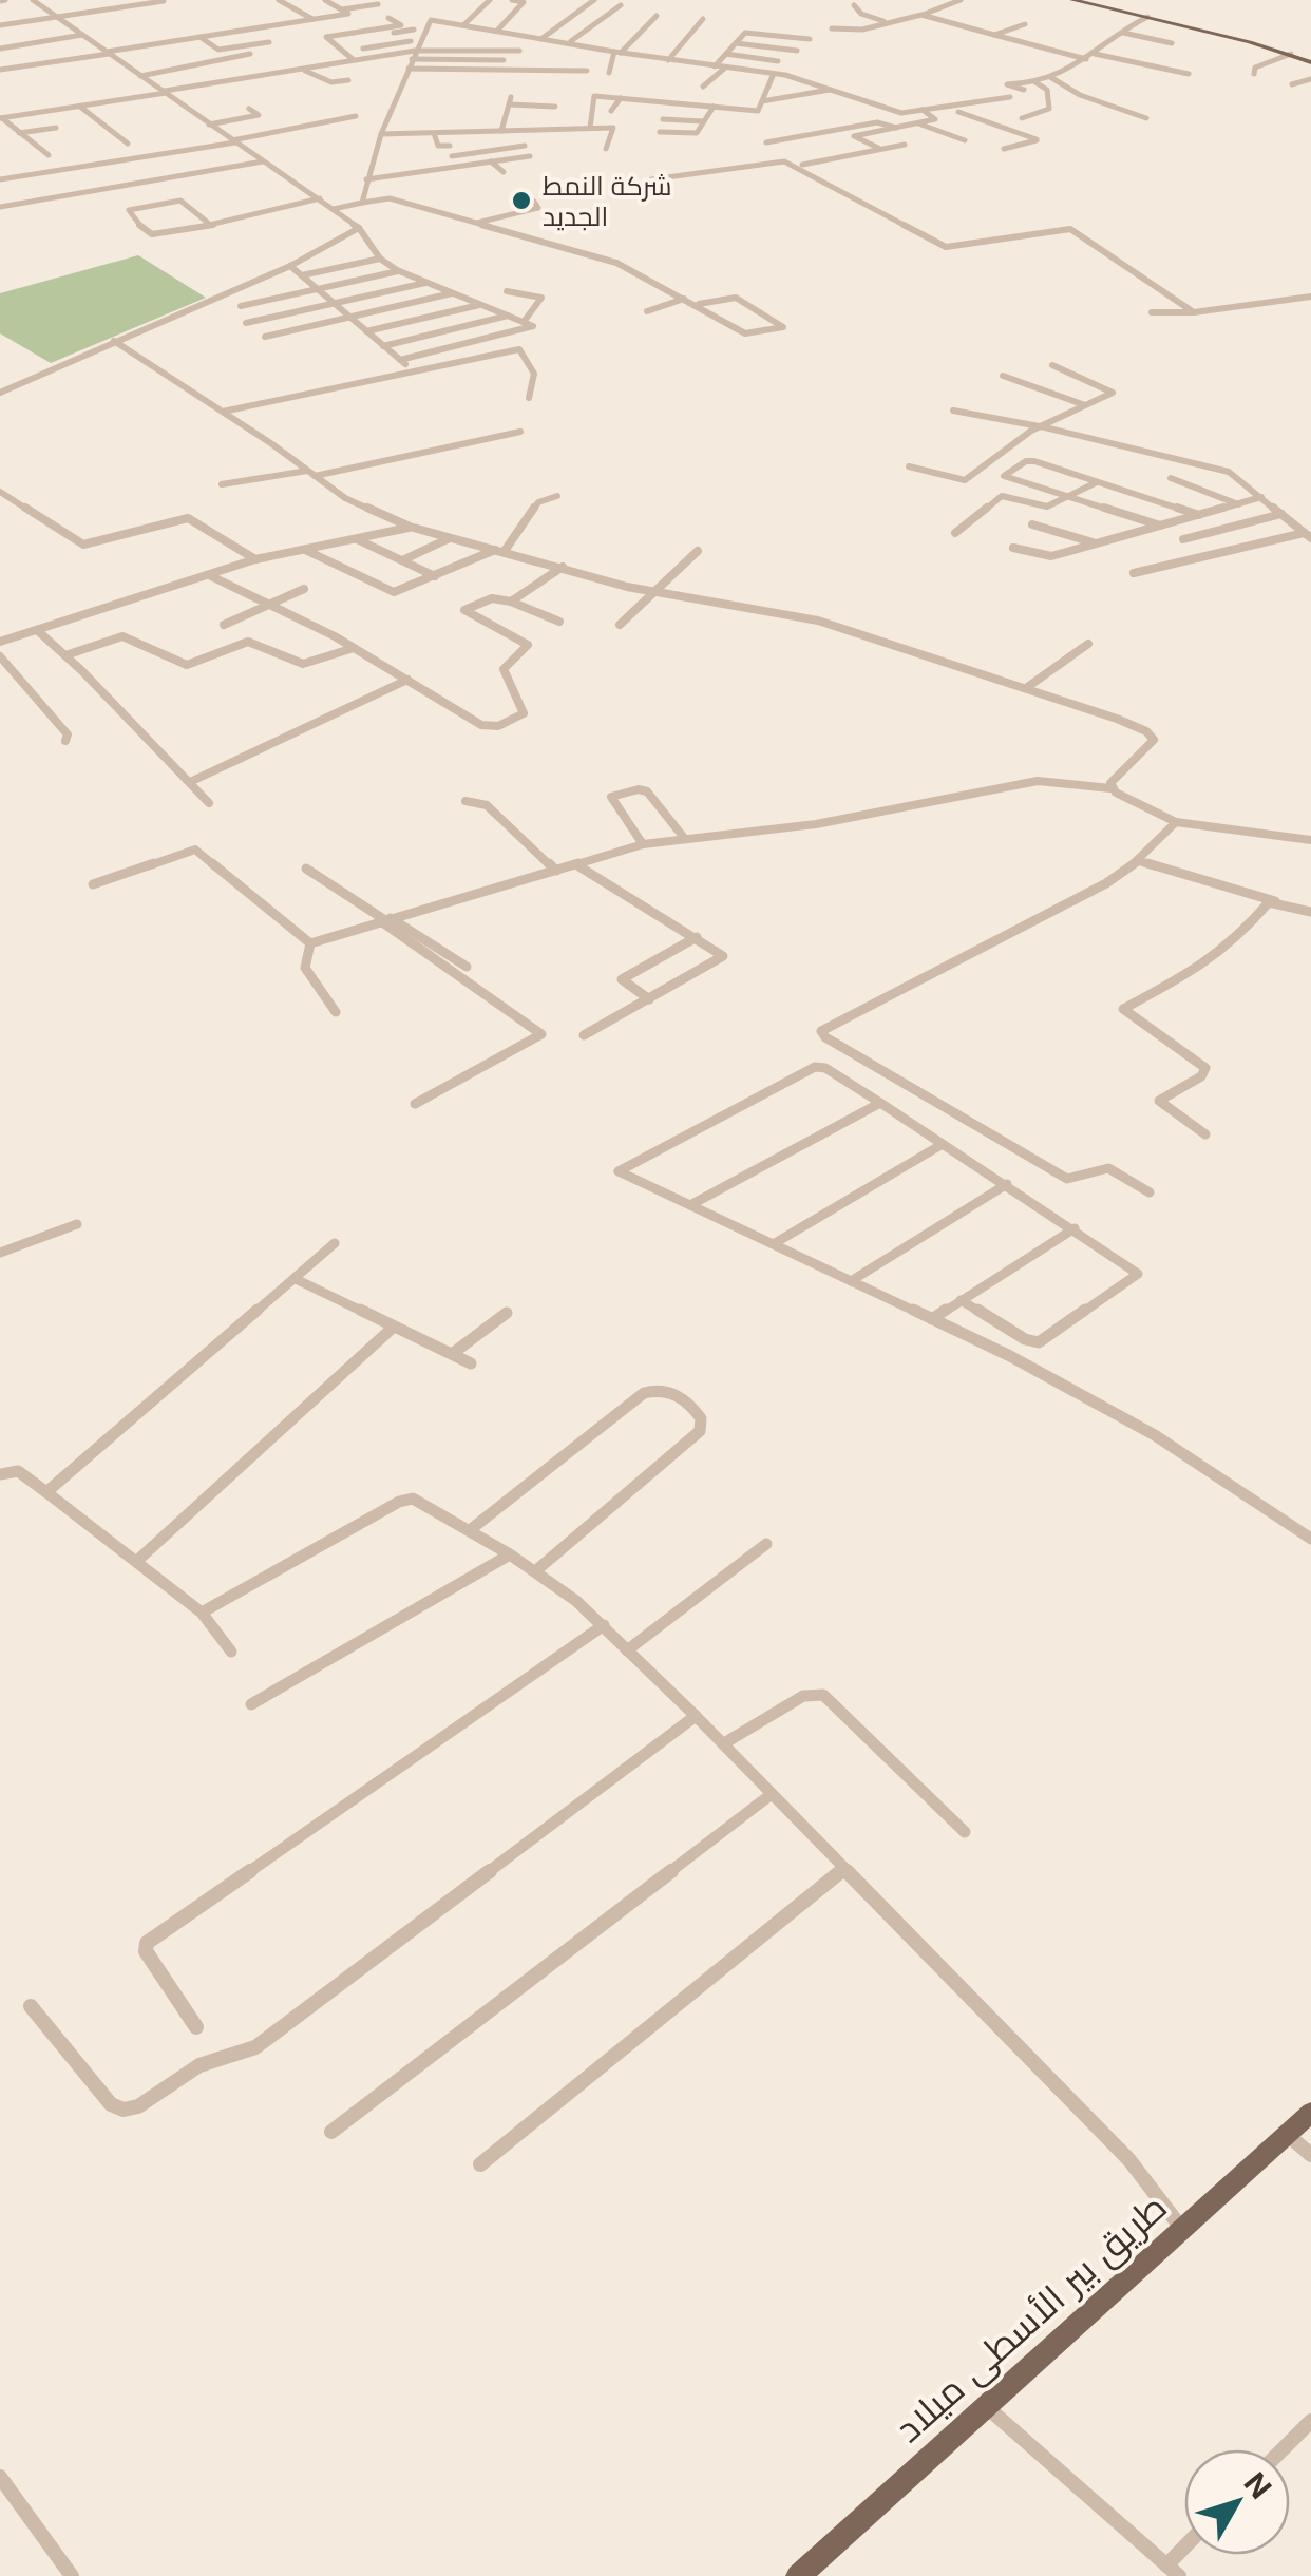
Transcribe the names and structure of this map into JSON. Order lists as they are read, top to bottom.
{
  "streets": {
    "main road": ["طريق بير الأسطى ميلاد"]
  },
  "places": ["شركة النمط الجديد"],
  "north": "top right"
}
